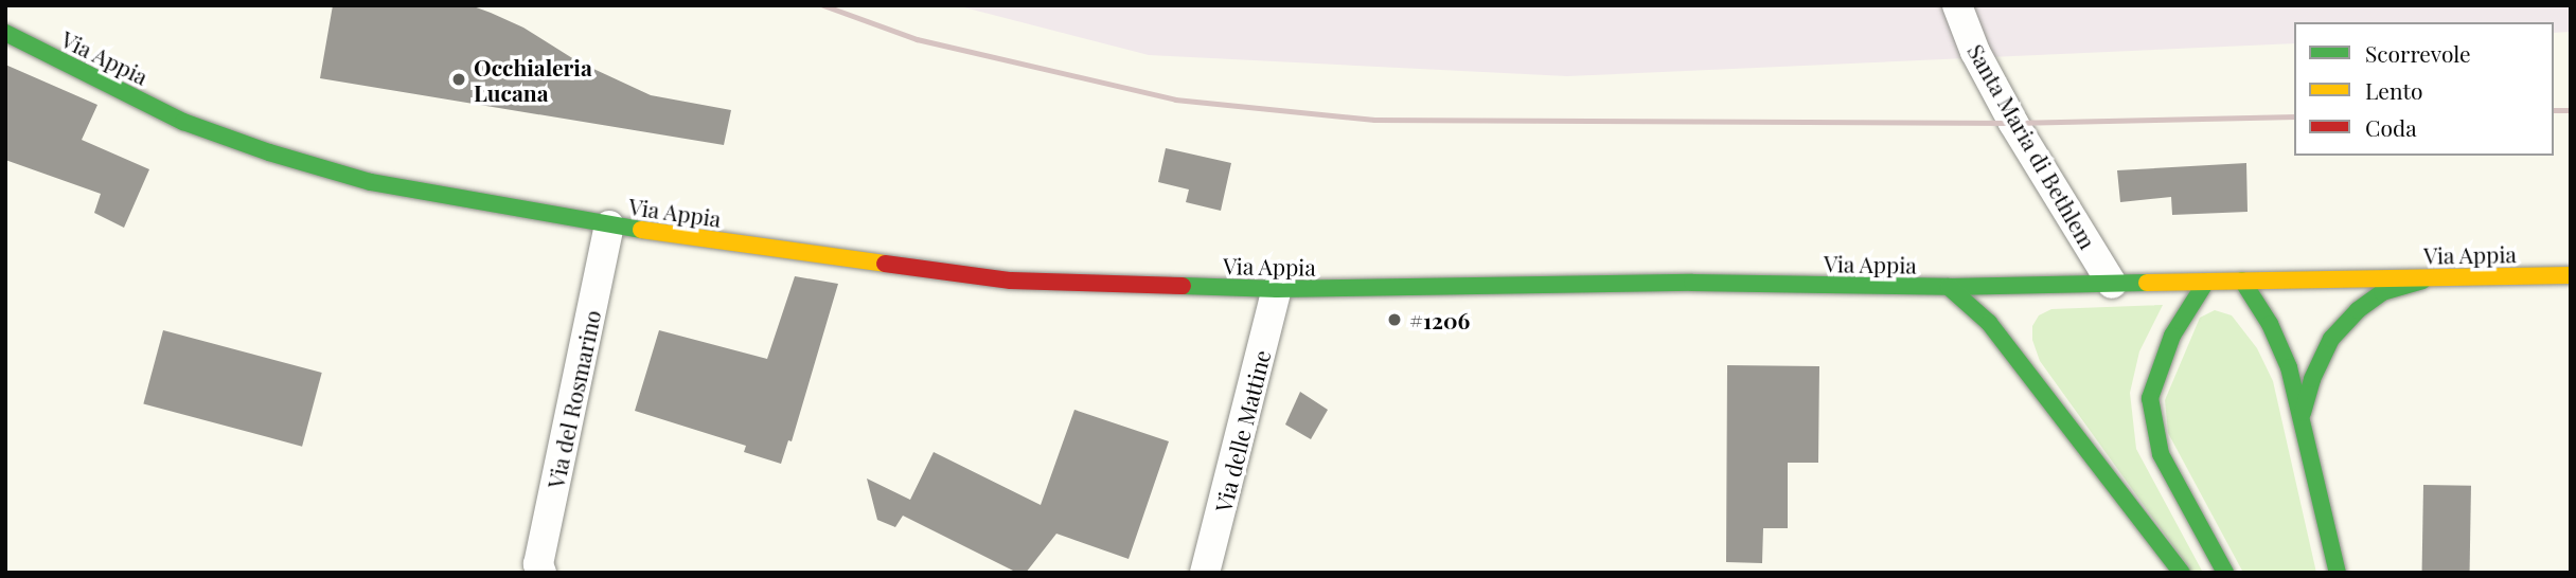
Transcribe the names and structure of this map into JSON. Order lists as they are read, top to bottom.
{
  "streets": {
    "main road": ["Via Appia"],
    "street": ["Santa Maria di Bethlem", "Via del Rosmarino", "Via delle Mattine"]
  },
  "crossings": [
    ["Via Appia", "Santa Maria di Bethlem"],
    ["Via Appia", "Via del Rosmarino"],
    ["Via Appia", "Via delle Mattine"]
  ],
  "places": ["Occhialeria Lucana", "#1206"],
  "legend": ["Scorrevole", "Lento", "Coda"]
}
